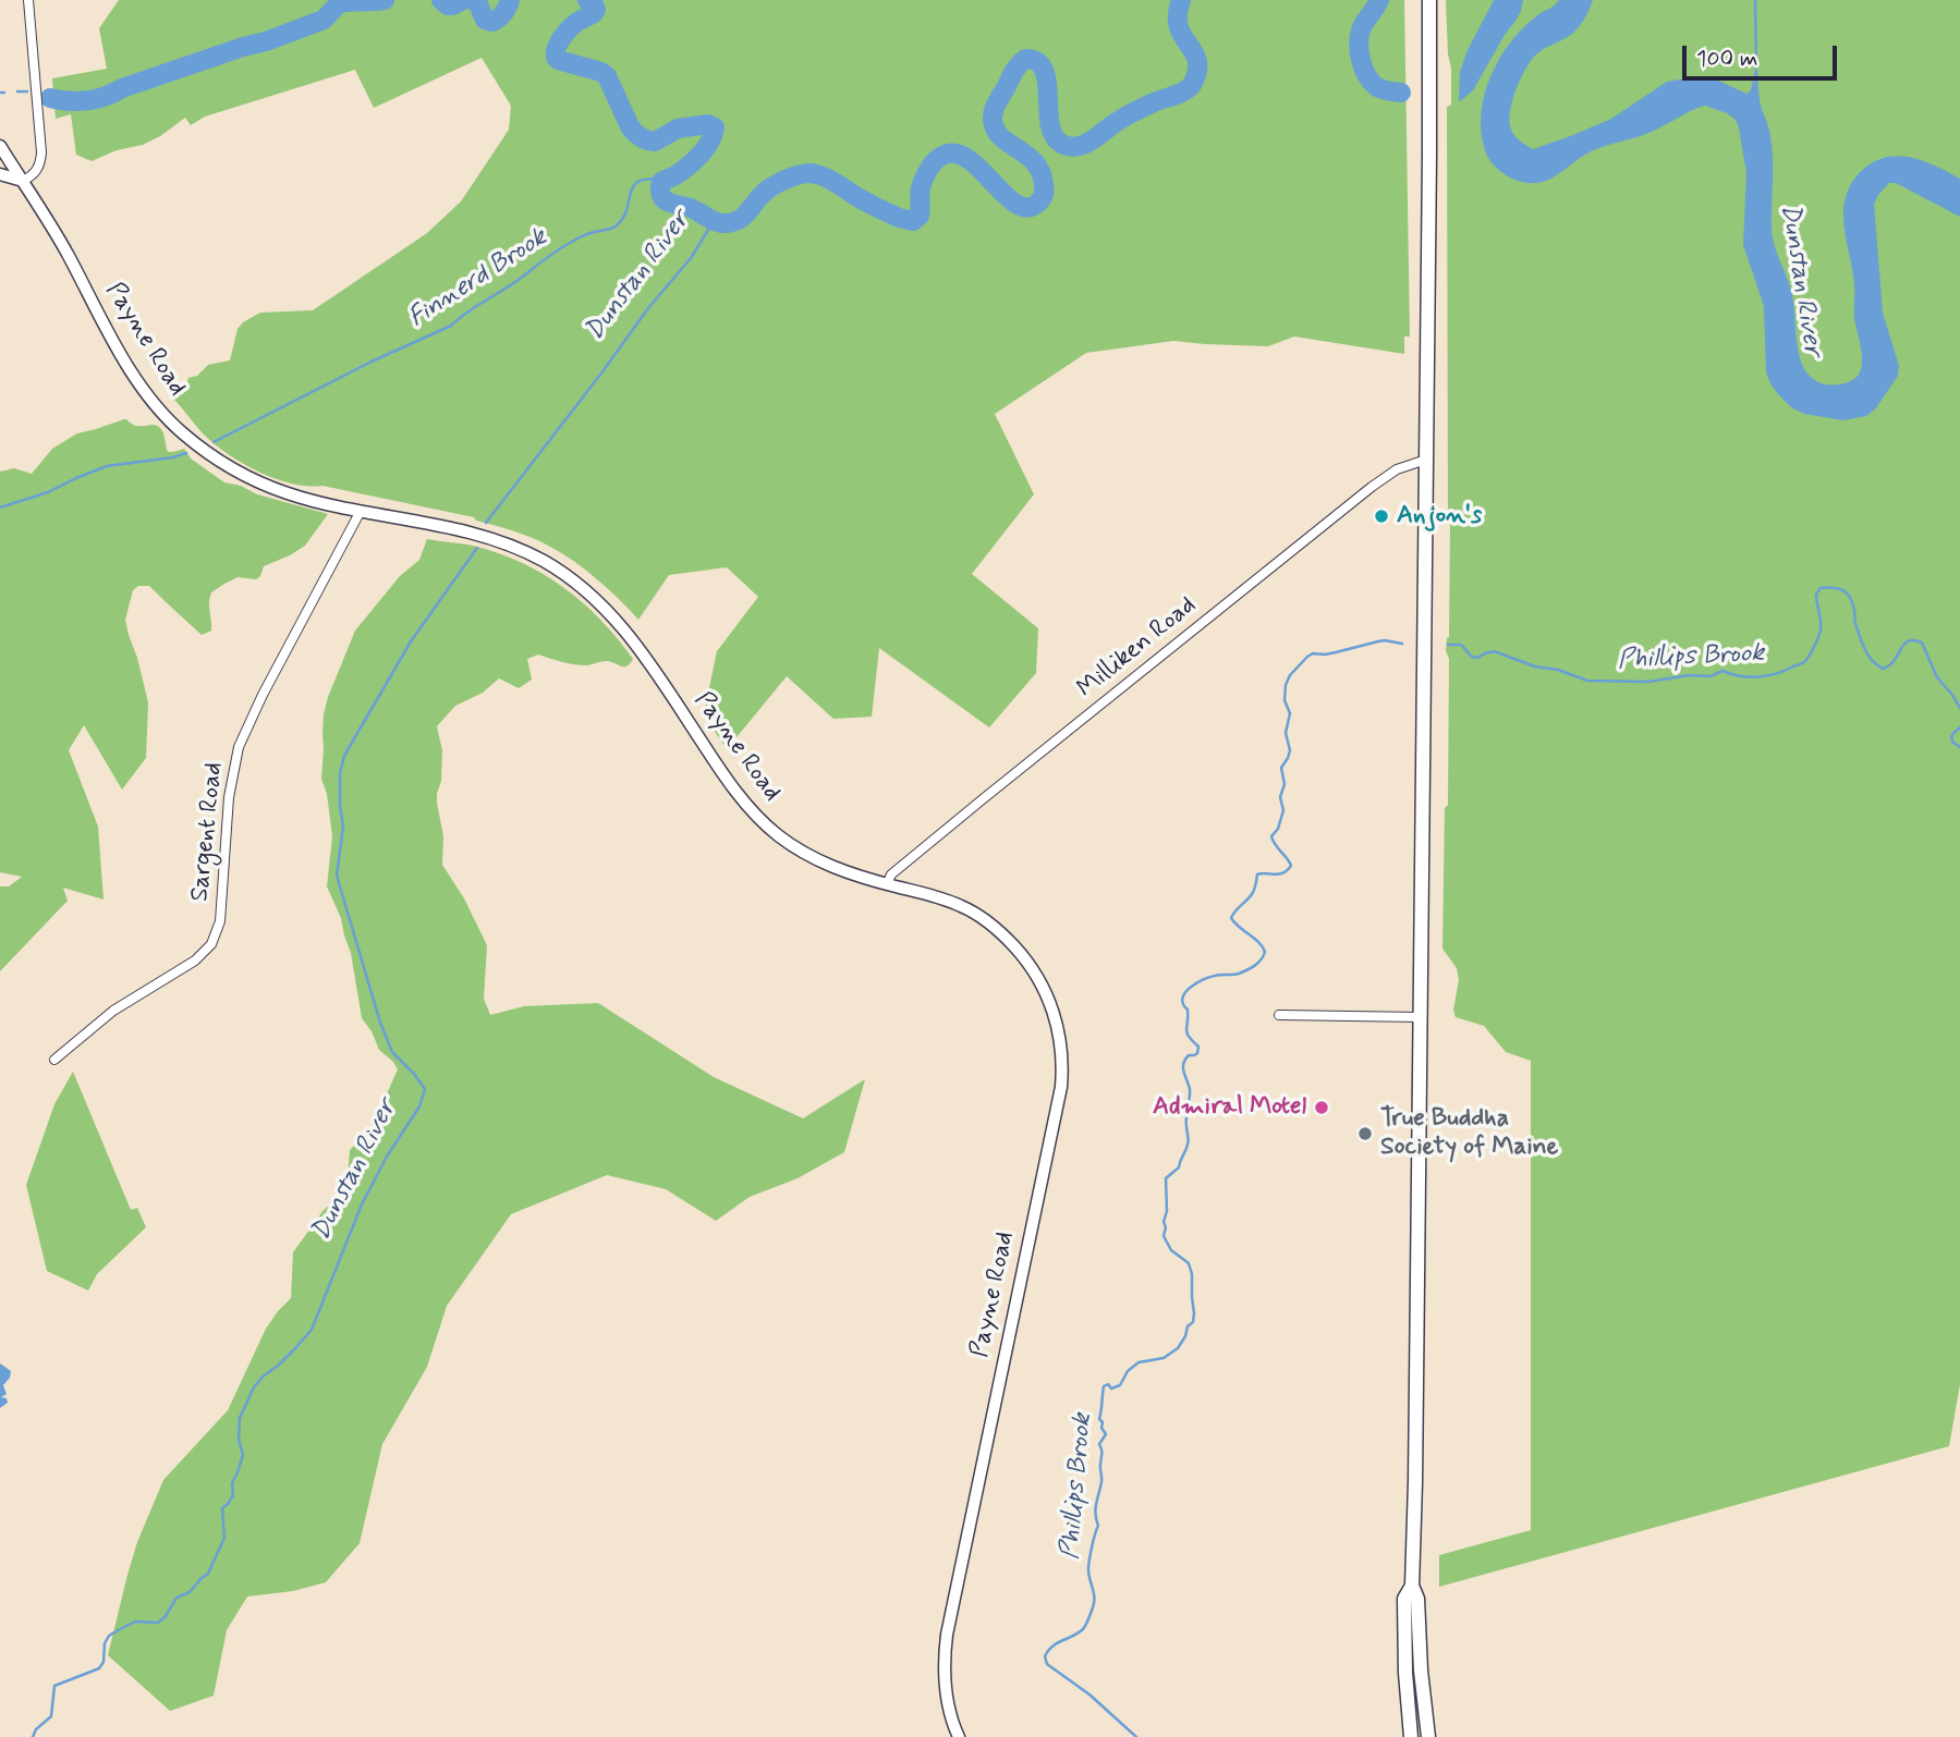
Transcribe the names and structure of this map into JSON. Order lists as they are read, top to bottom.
{
  "streets": {
    "main road": ["Payne Road"],
    "street": ["Milliken Road", "Sargent Road"]
  },
  "crossings": [
    ["Payne Road", "Milliken Road"],
    ["Payne Road", "Sargent Road"]
  ],
  "water": ["Dunstan River", "Finnerd Brook", "Phillips Brook"],
  "places": ["Anjon's", "Admiral Motel", "True Buddha Society of Maine"],
  "scale_bar": "100 m"
}
